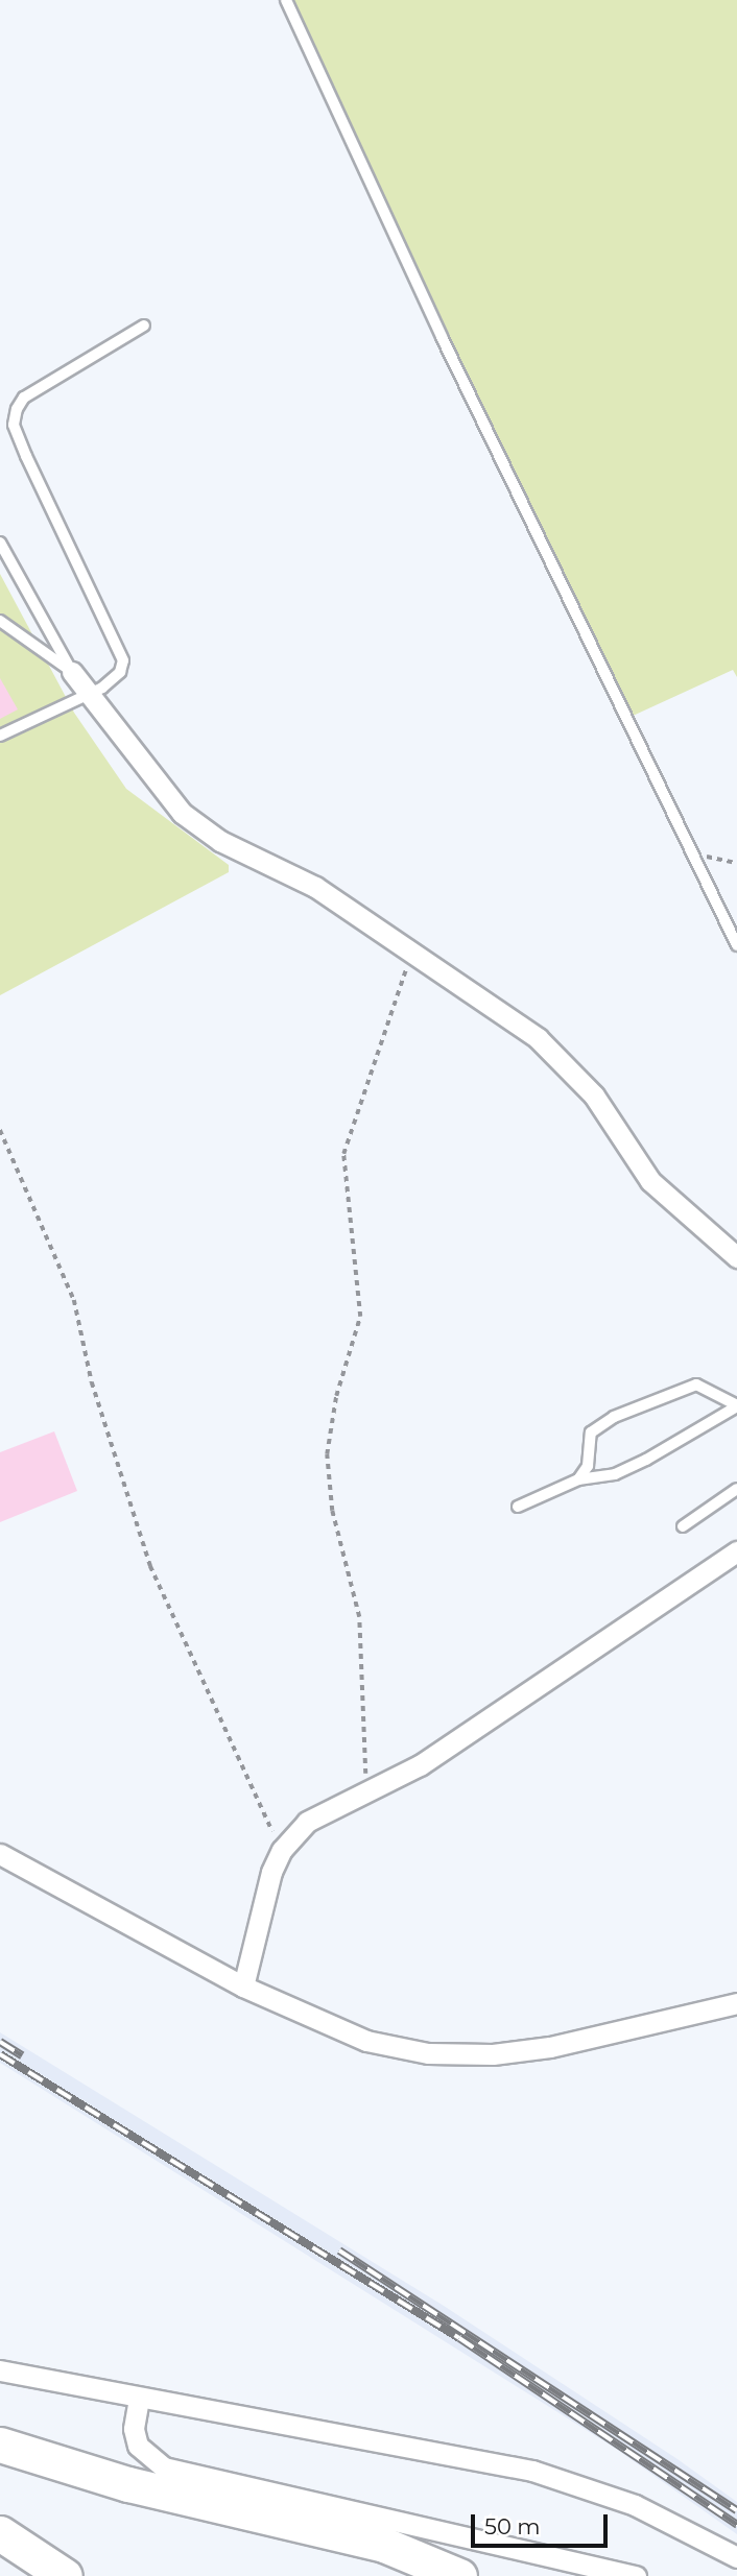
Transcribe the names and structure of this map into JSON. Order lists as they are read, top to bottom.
{
  "scale_bar": "50 m"
}
